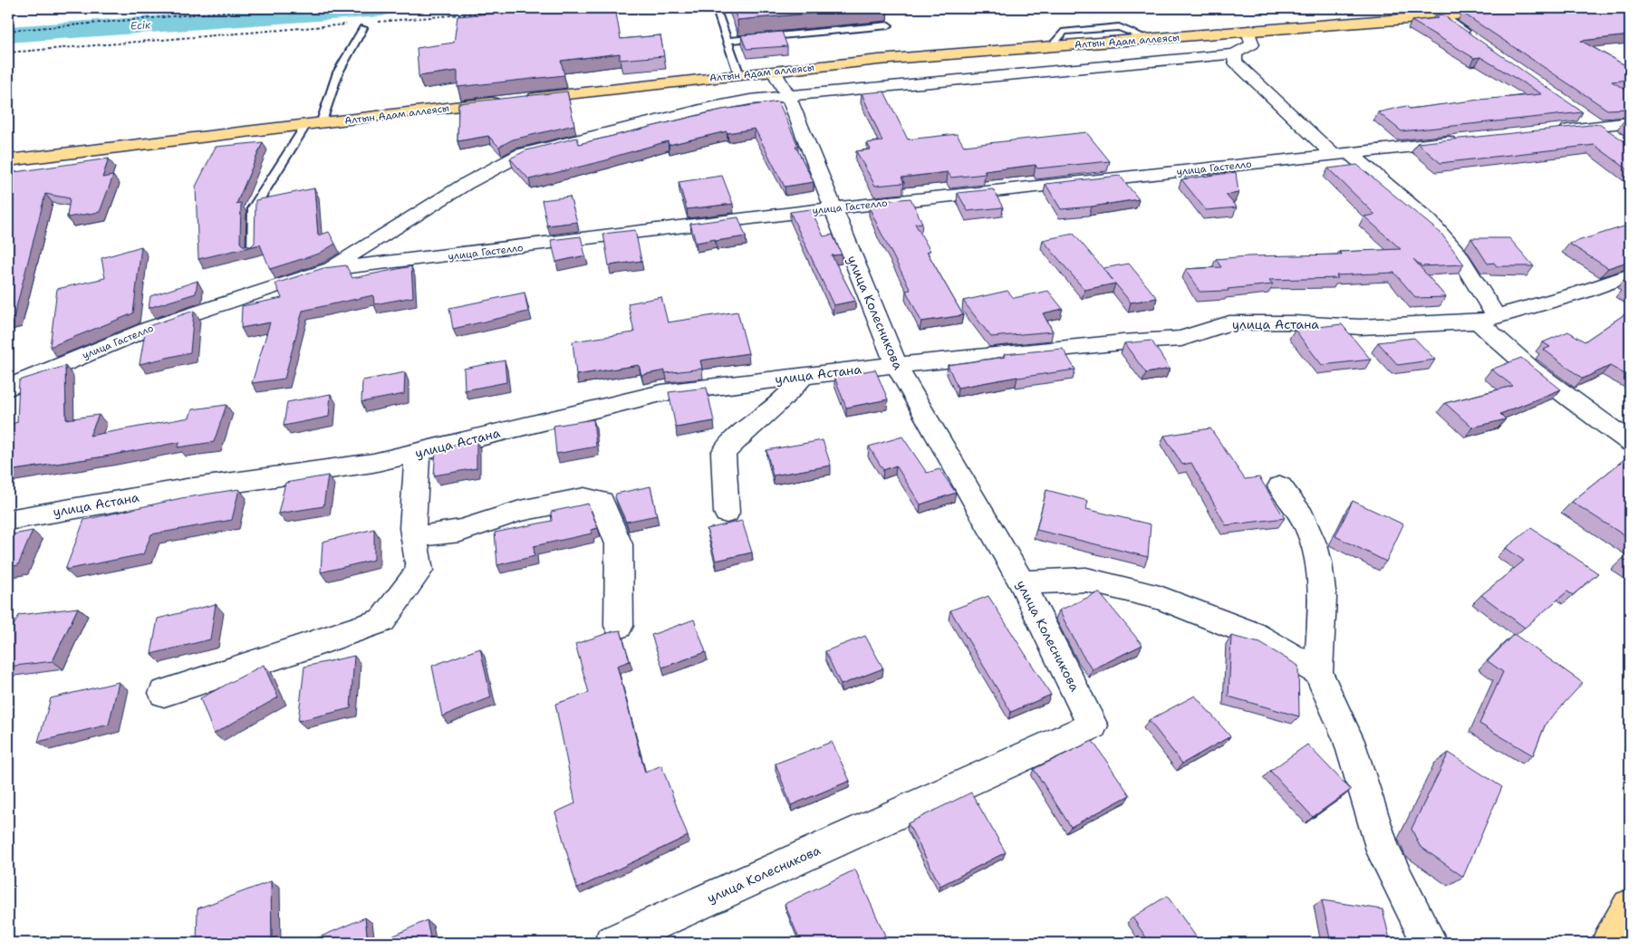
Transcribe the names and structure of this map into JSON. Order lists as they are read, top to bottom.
{
  "streets": {
    "main road": ["Алтын Адам аллеясы"],
    "street": ["улица Гастелло", "улица Колесникова", "улица Астана"]
  },
  "crossings": [
    ["Алтын Адам аллеясы", "улица Колесникова"],
    ["улица Гастелло", "улица Колесникова"],
    ["улица Колесникова", "улица Астана"]
  ],
  "water": ["Есік"]
}
